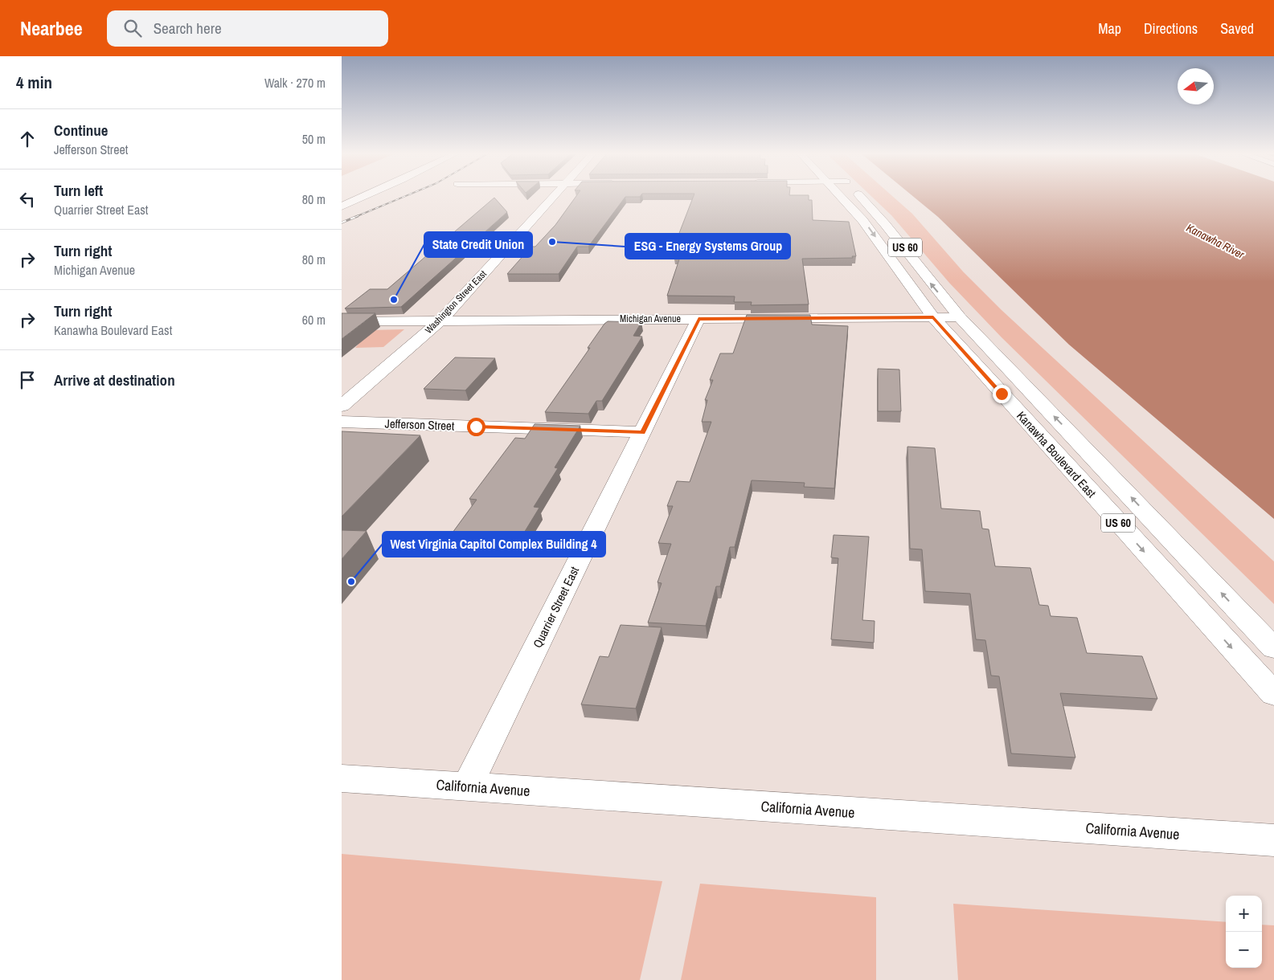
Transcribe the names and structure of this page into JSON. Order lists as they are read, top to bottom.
{
  "streets": {
    "main road": [
      "US 60",
      "Washington Street East",
      "Michigan Avenue",
      "Jefferson Street",
      "Kanawha Boulevard East",
      "Quarrier Street East",
      "California Avenue"
    ]
  },
  "crossings": [
    ["Washington Street East", "Michigan Avenue"],
    ["Michigan Avenue", "Kanawha Boulevard East"],
    ["Michigan Avenue", "Quarrier Street East"],
    ["Jefferson Street", "Quarrier Street East"],
    ["Quarrier Street East", "California Avenue"]
  ],
  "water": ["Kanawha River"],
  "places": ["ESG - Energy Systems Group", "State Credit Union", "West Virginia Capitol Complex Building 4"],
  "north": "left",
  "page": {
    "header": "Nearbee",
    "search": "Search here",
    "nav": ["Map", "Directions", "Saved"],
    "heading": ["4 min", "Walk · 270 m"],
    "list": [
      ["Continue", "Jefferson Street", "50 m"],
      ["Turn left", "Quarrier Street East", "80 m"],
      ["Turn right", "Michigan Avenue", "80 m"],
      ["Turn right", "Kanawha Boulevard East", "60 m"],
      "Arrive at destination"
    ],
    "map_buttons": ["+", "−"]
  }
}
